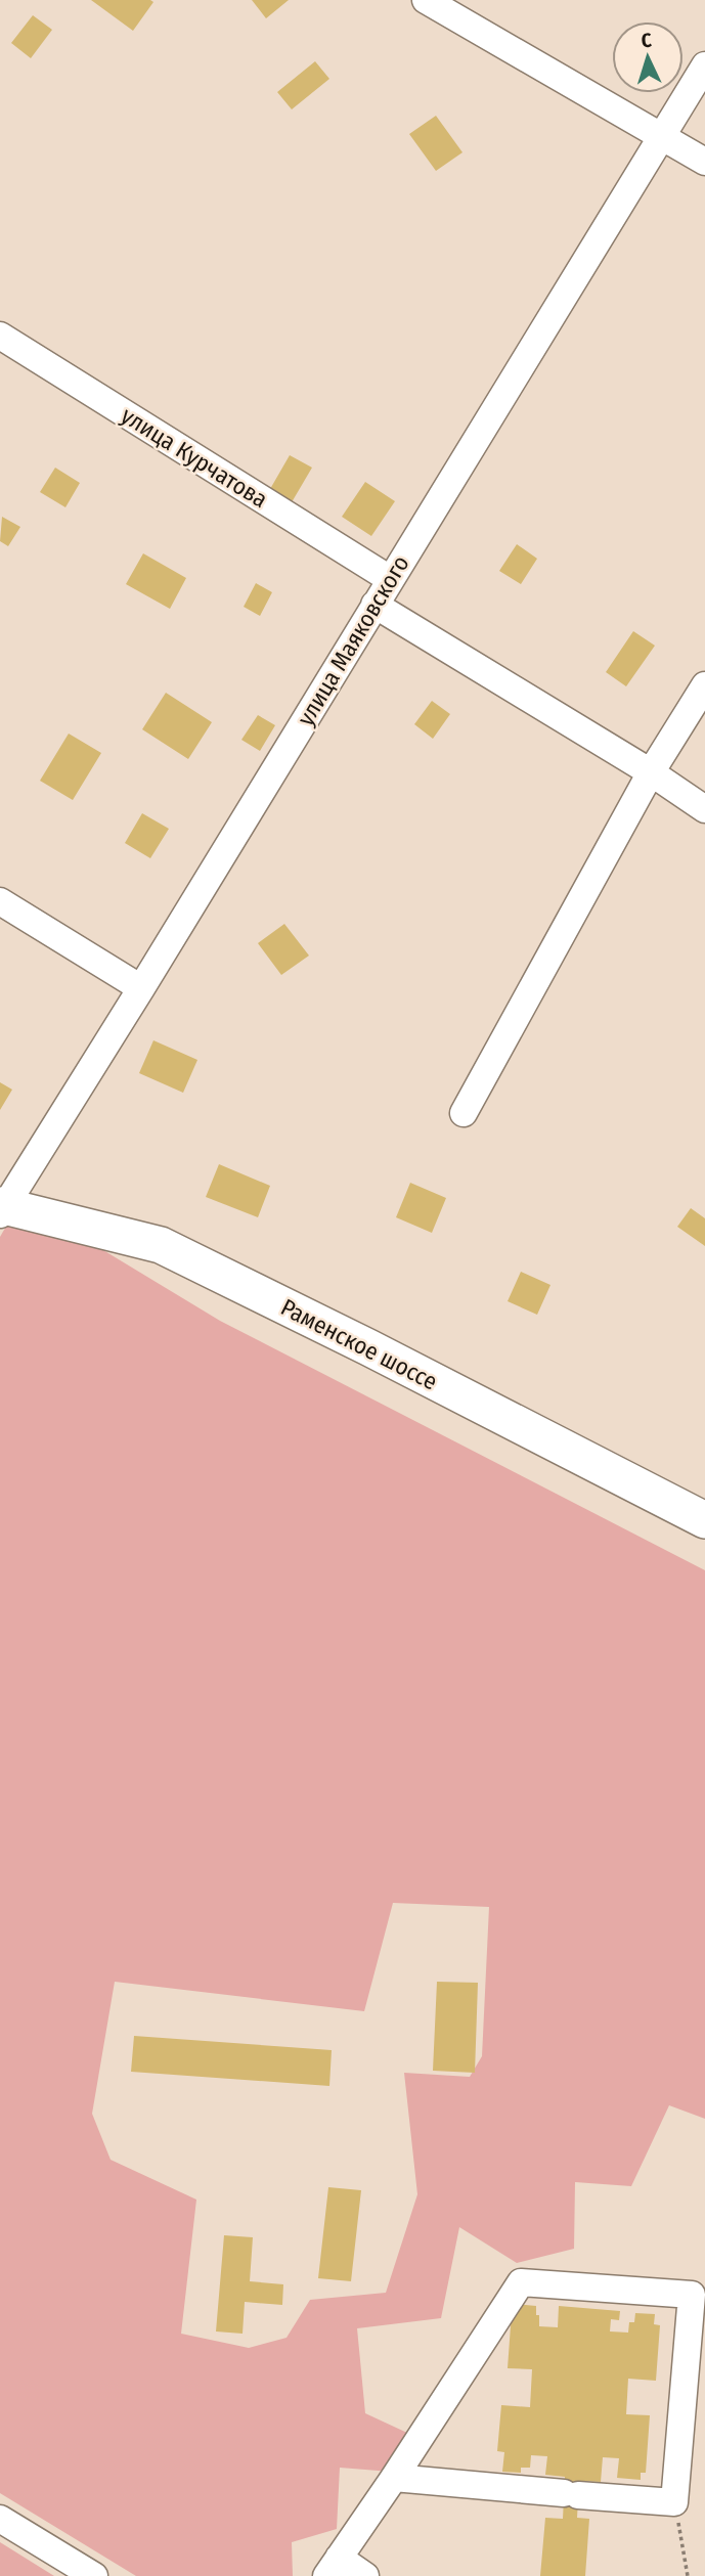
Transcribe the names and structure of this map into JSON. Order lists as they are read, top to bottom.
{
  "streets": {
    "main road": ["Раменское шоссе"],
    "street": ["улица Курчатова", "улица Маяковского"]
  },
  "crossings": [
    ["улица Курчатова", "улица Маяковского"],
    ["улица Маяковского", "Раменское шоссе"]
  ],
  "north": "top"
}
